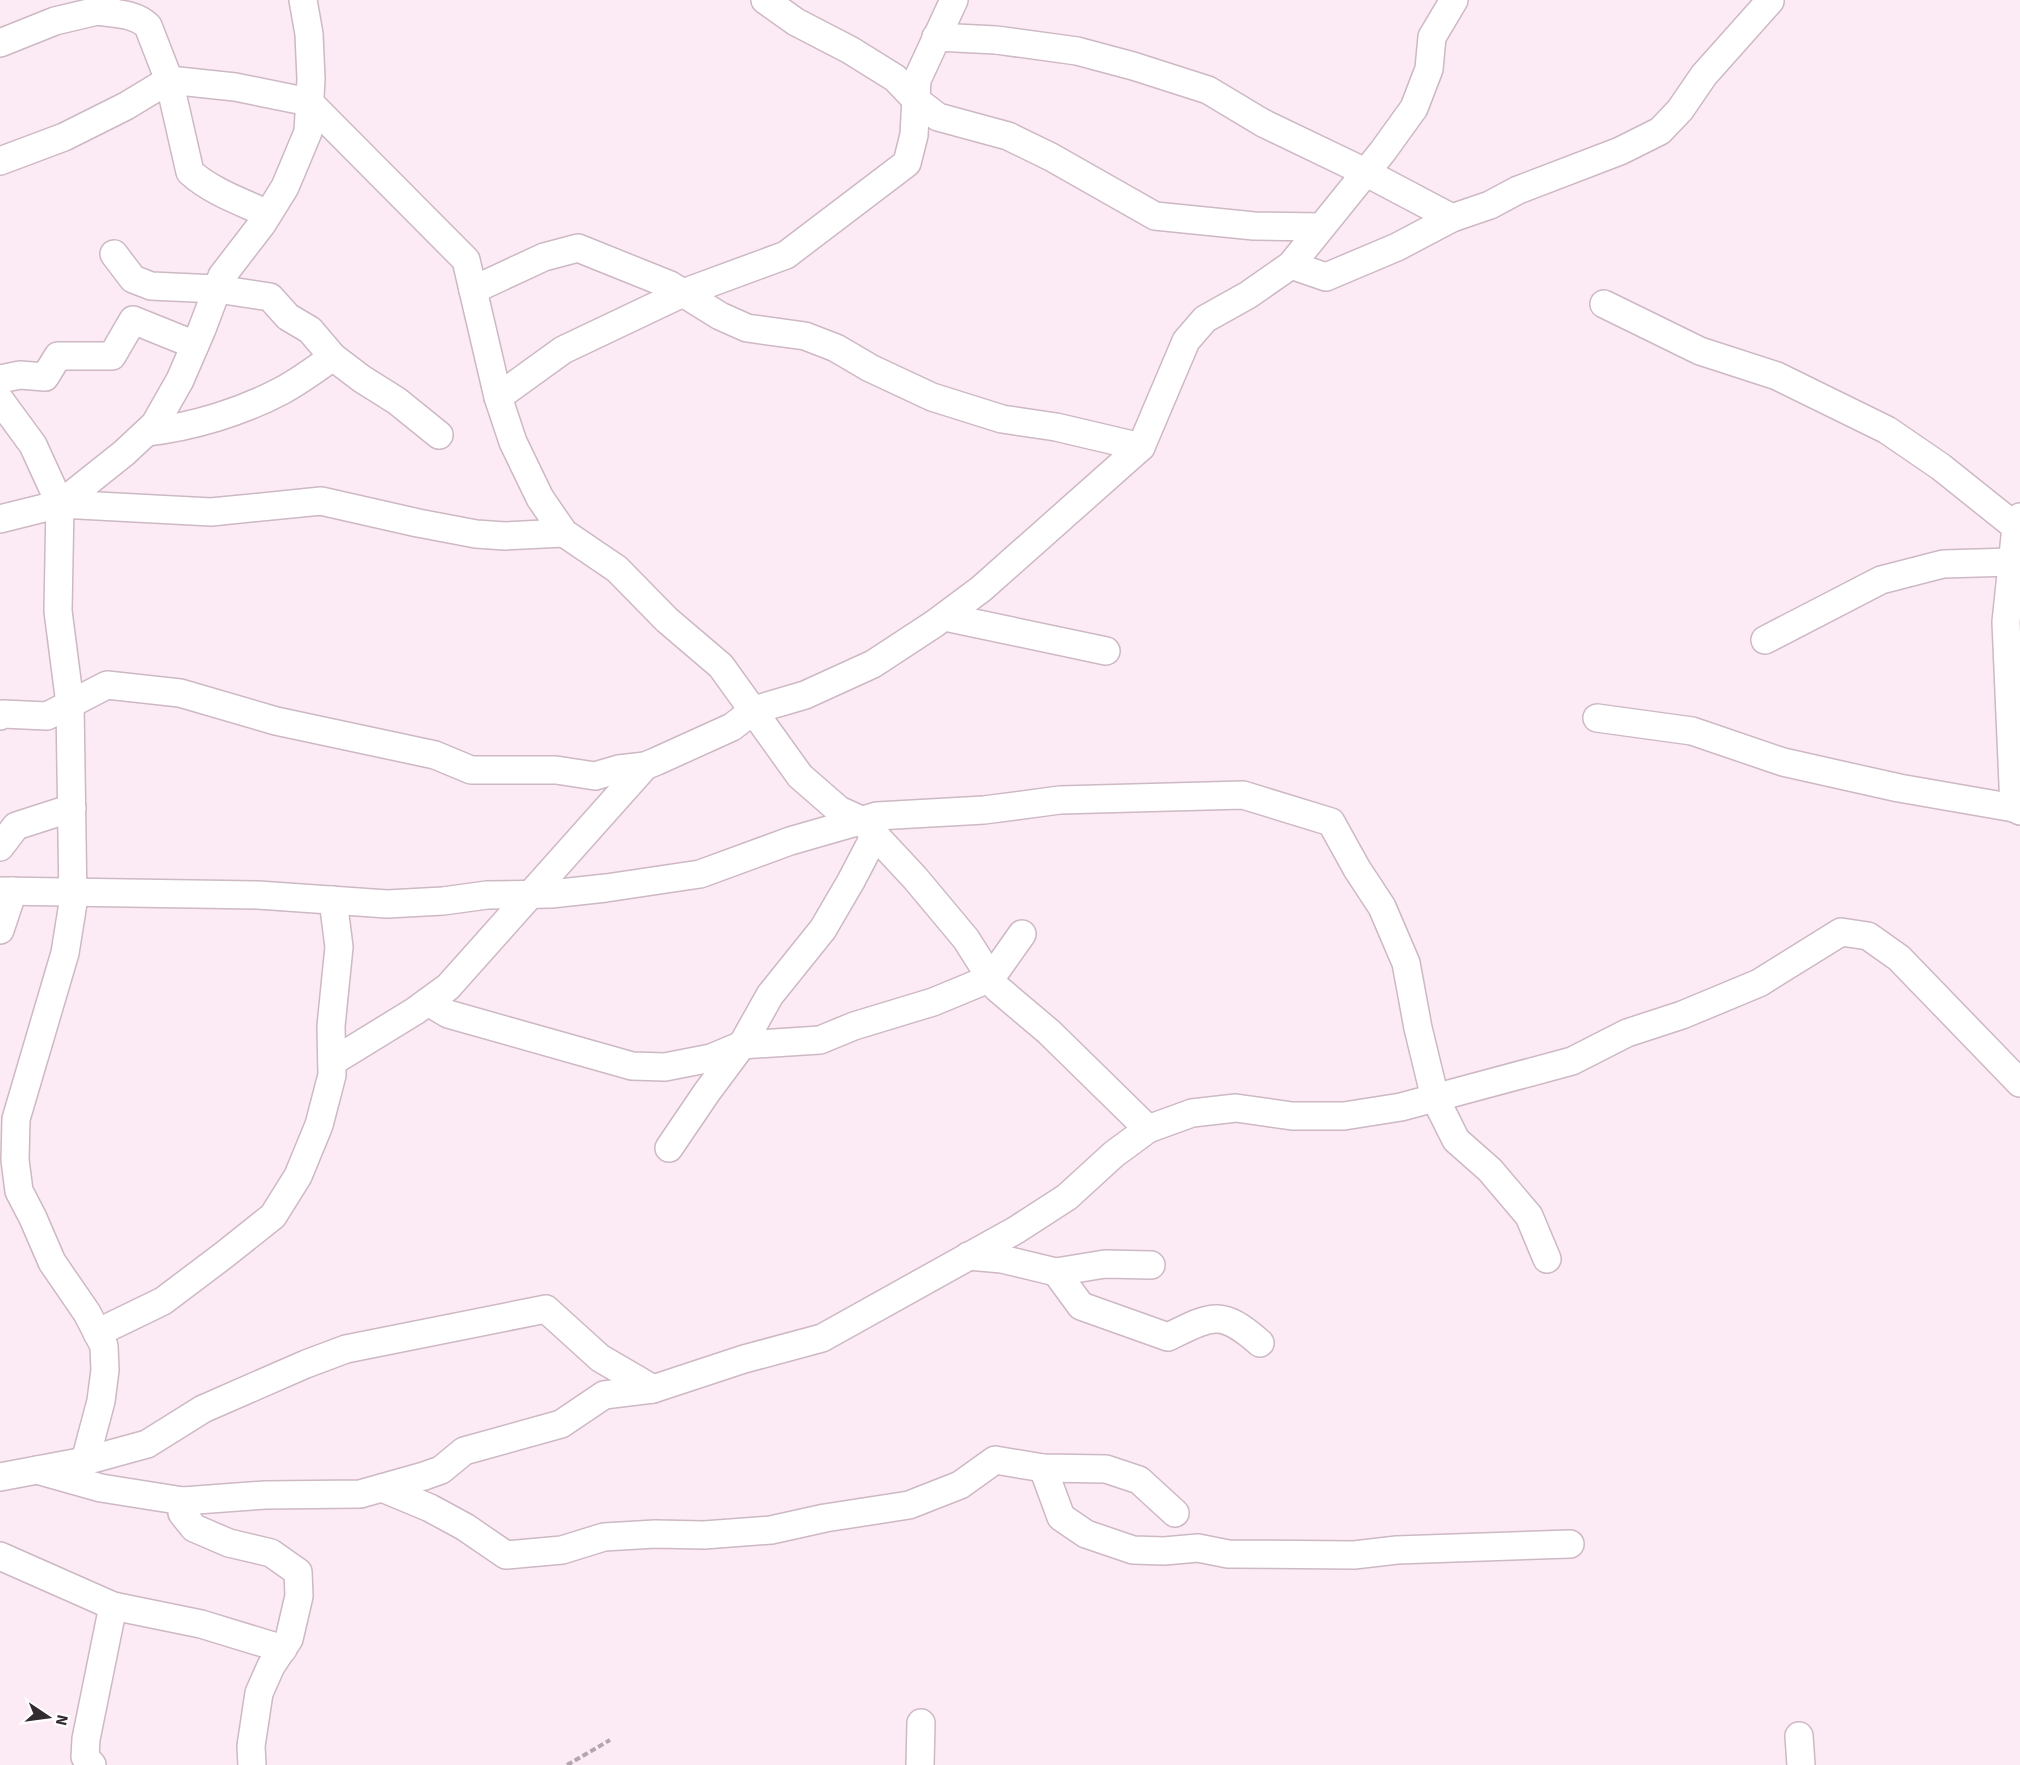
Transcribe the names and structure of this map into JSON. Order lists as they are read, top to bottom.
{
  "north": "right"
}
